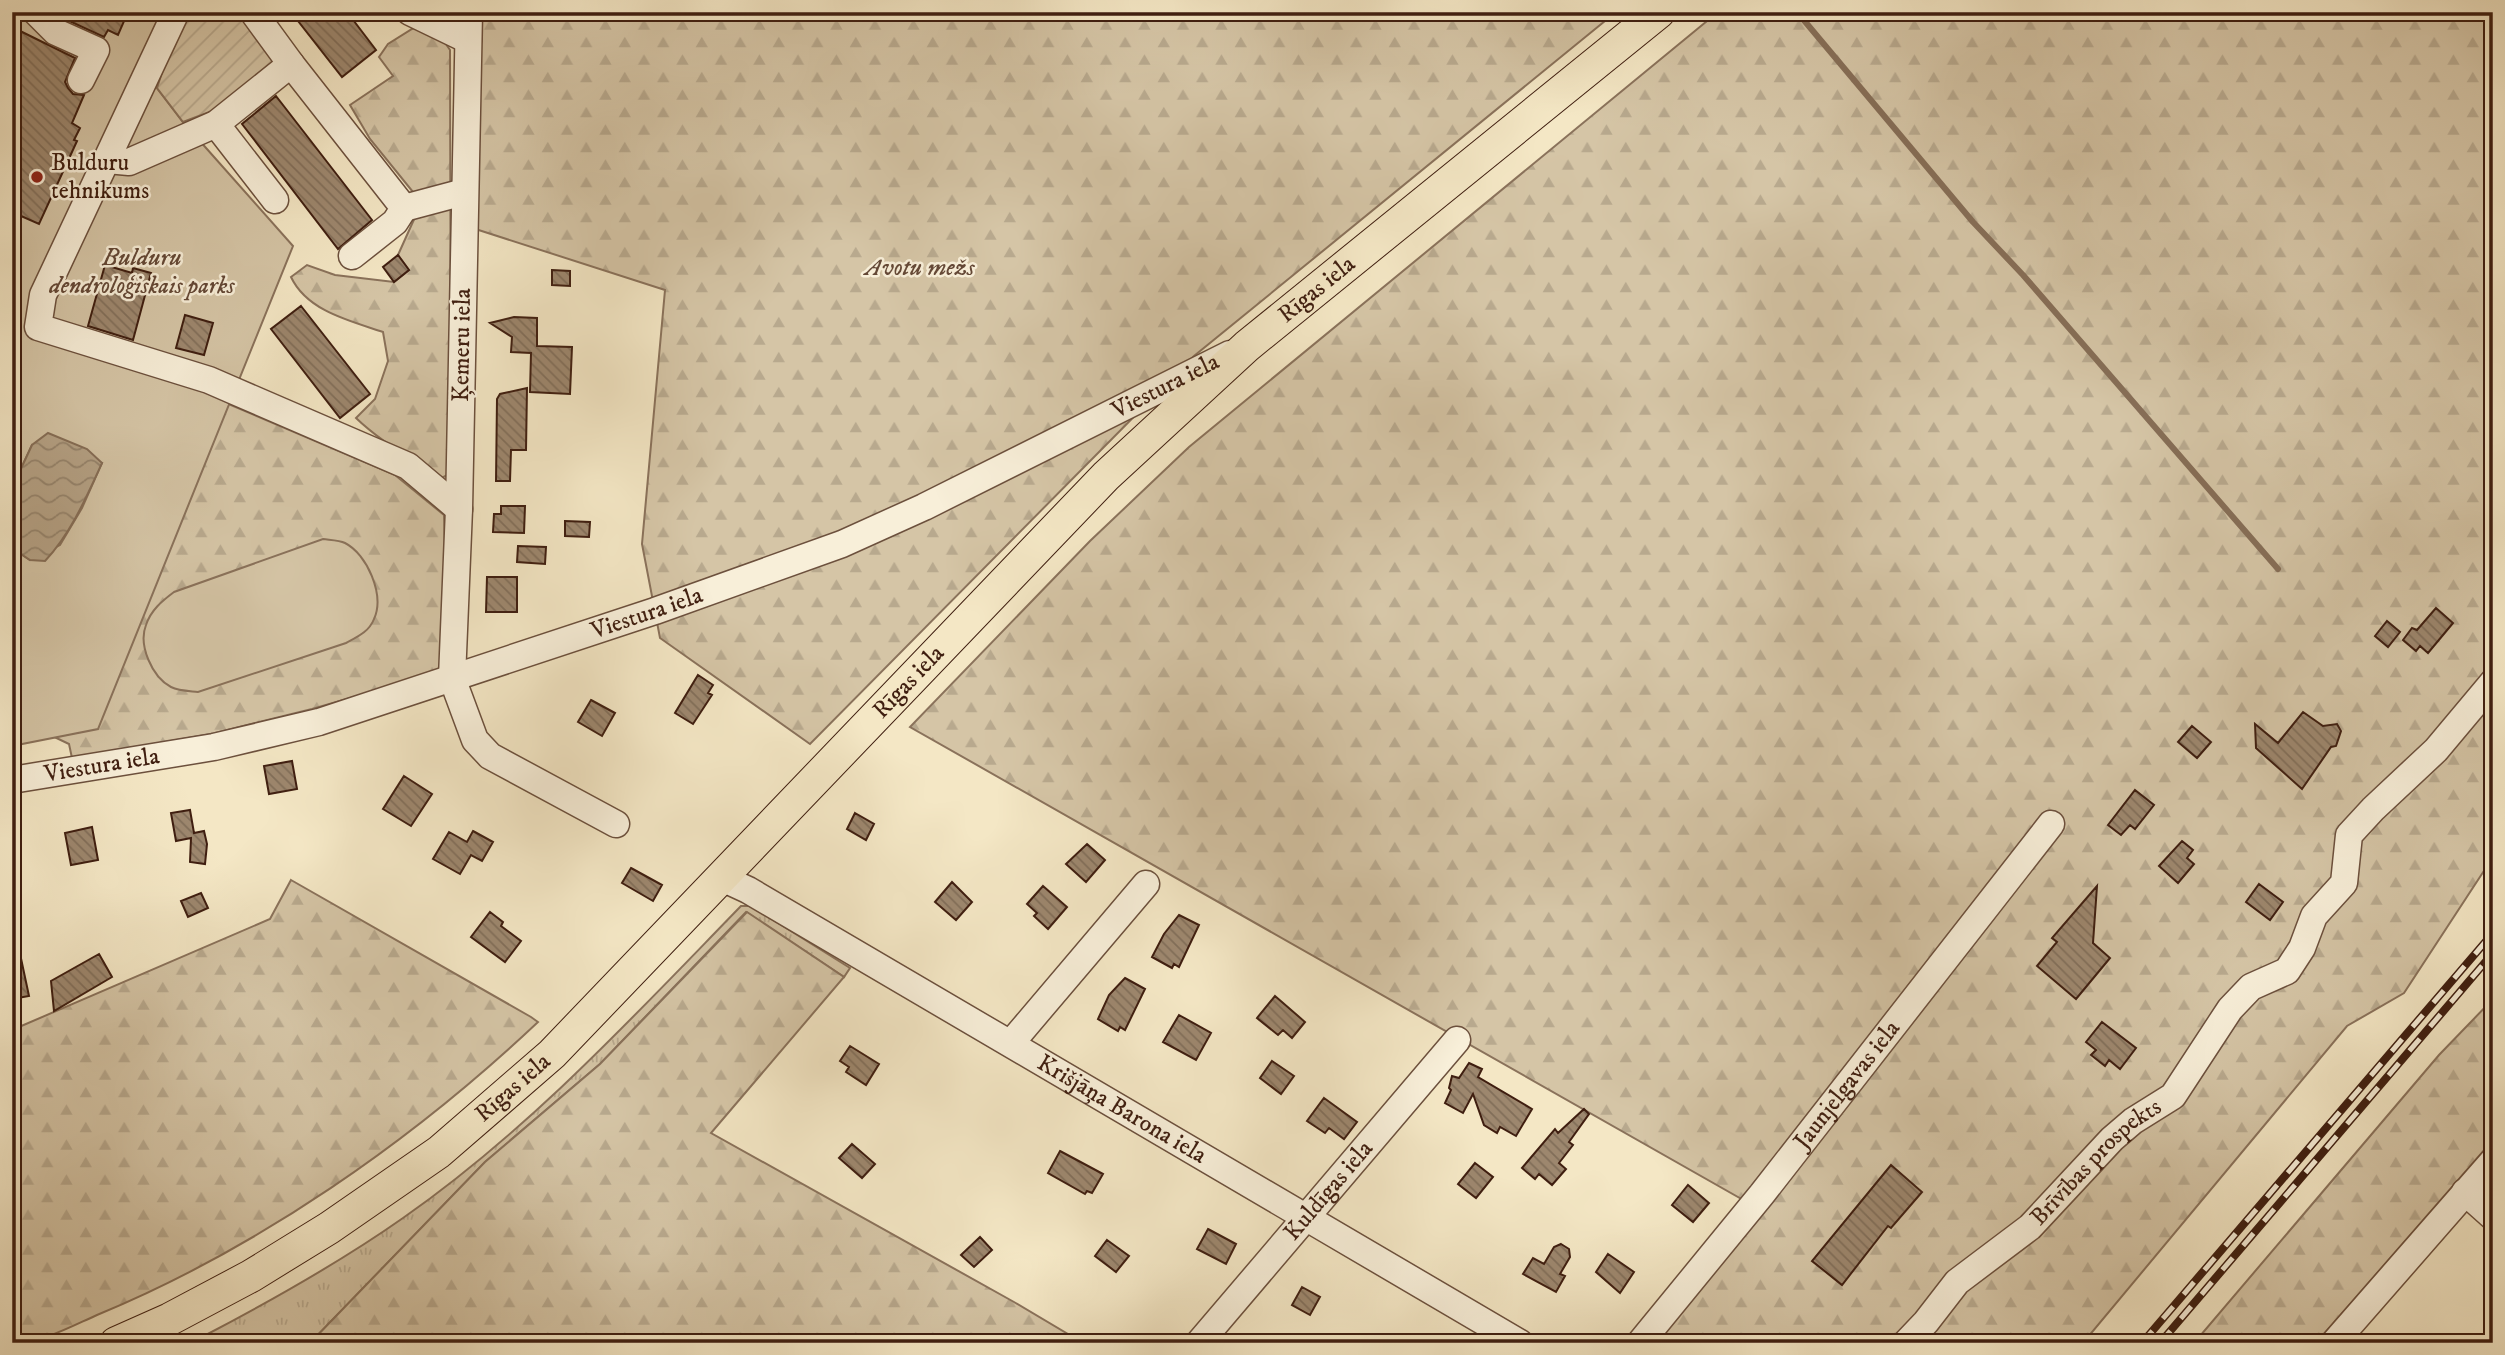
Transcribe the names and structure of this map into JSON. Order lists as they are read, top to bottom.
{
  "streets": {
    "main road": ["Rīgas iela"],
    "street": [
      "Ķemeru iela",
      "Viestura iela",
      "Jaunjelgavas iela",
      "Krišjāņa Barona iela",
      "Brīvības prospekts",
      "Kuldīgas iela"
    ]
  },
  "crossings": [
    ["Rīgas iela", "Viestura iela"],
    ["Rīgas iela", "Krišjāņa Barona iela"],
    ["Ķemeru iela", "Viestura iela"],
    ["Krišjāņa Barona iela", "Kuldīgas iela"]
  ],
  "parks": ["Bulduru dendroloģiskais parks", "Avotu mežs"],
  "places": ["Bulduru tehnikums"]
}
